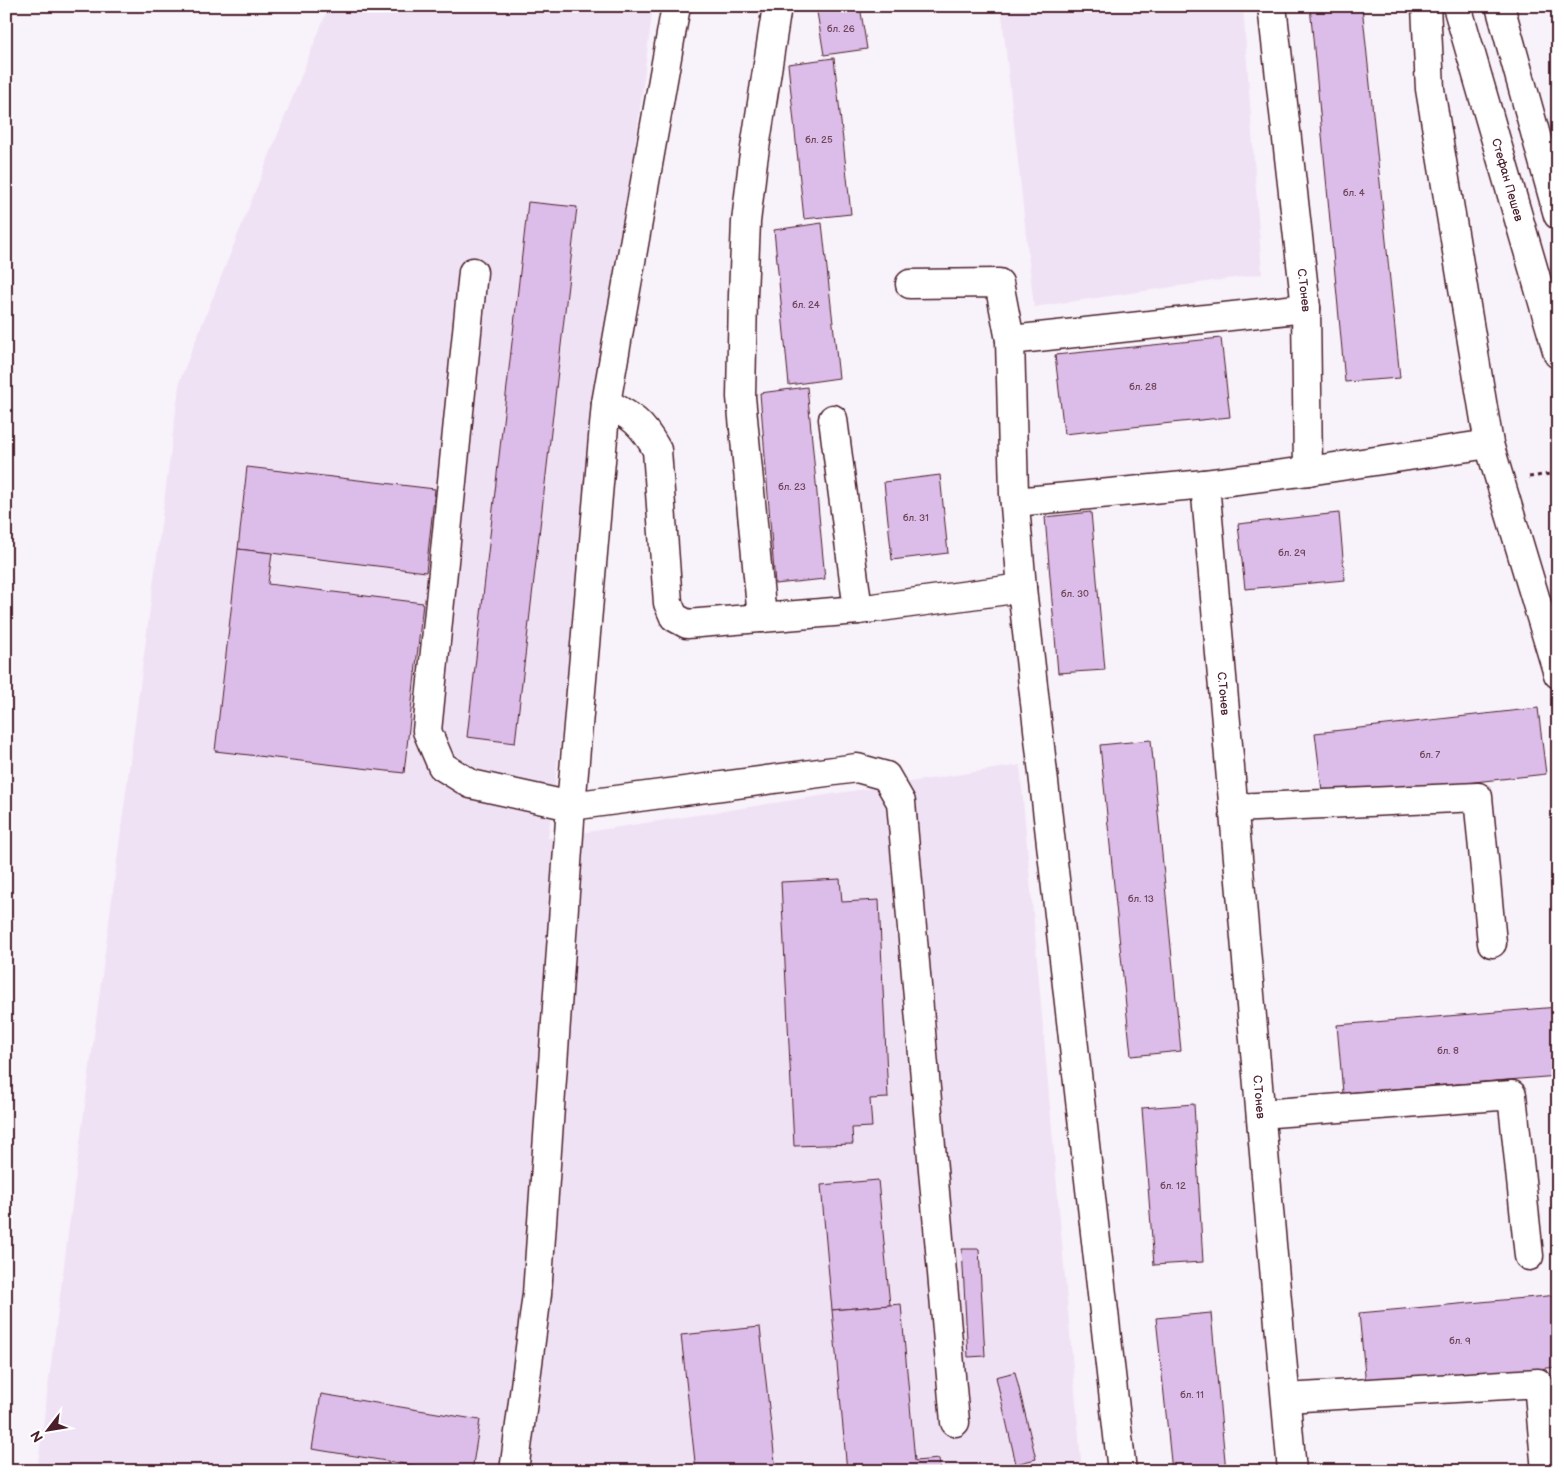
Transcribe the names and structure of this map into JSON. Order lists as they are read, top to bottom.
{
  "streets": {
    "street": ["Стефан Пешев", "С.Тонев"]
  },
  "house_numbers": [
    "бл. 26",
    "бл. 25",
    "бл. 4",
    "бл. 24",
    "бл. 28",
    "бл. 23",
    "бл. 31",
    "бл. 29",
    "бл. 30",
    "бл. 7",
    "бл. 13",
    "бл. 8",
    "бл. 12",
    "бл. 9",
    "бл. 11"
  ],
  "north": "bottom left"
}
